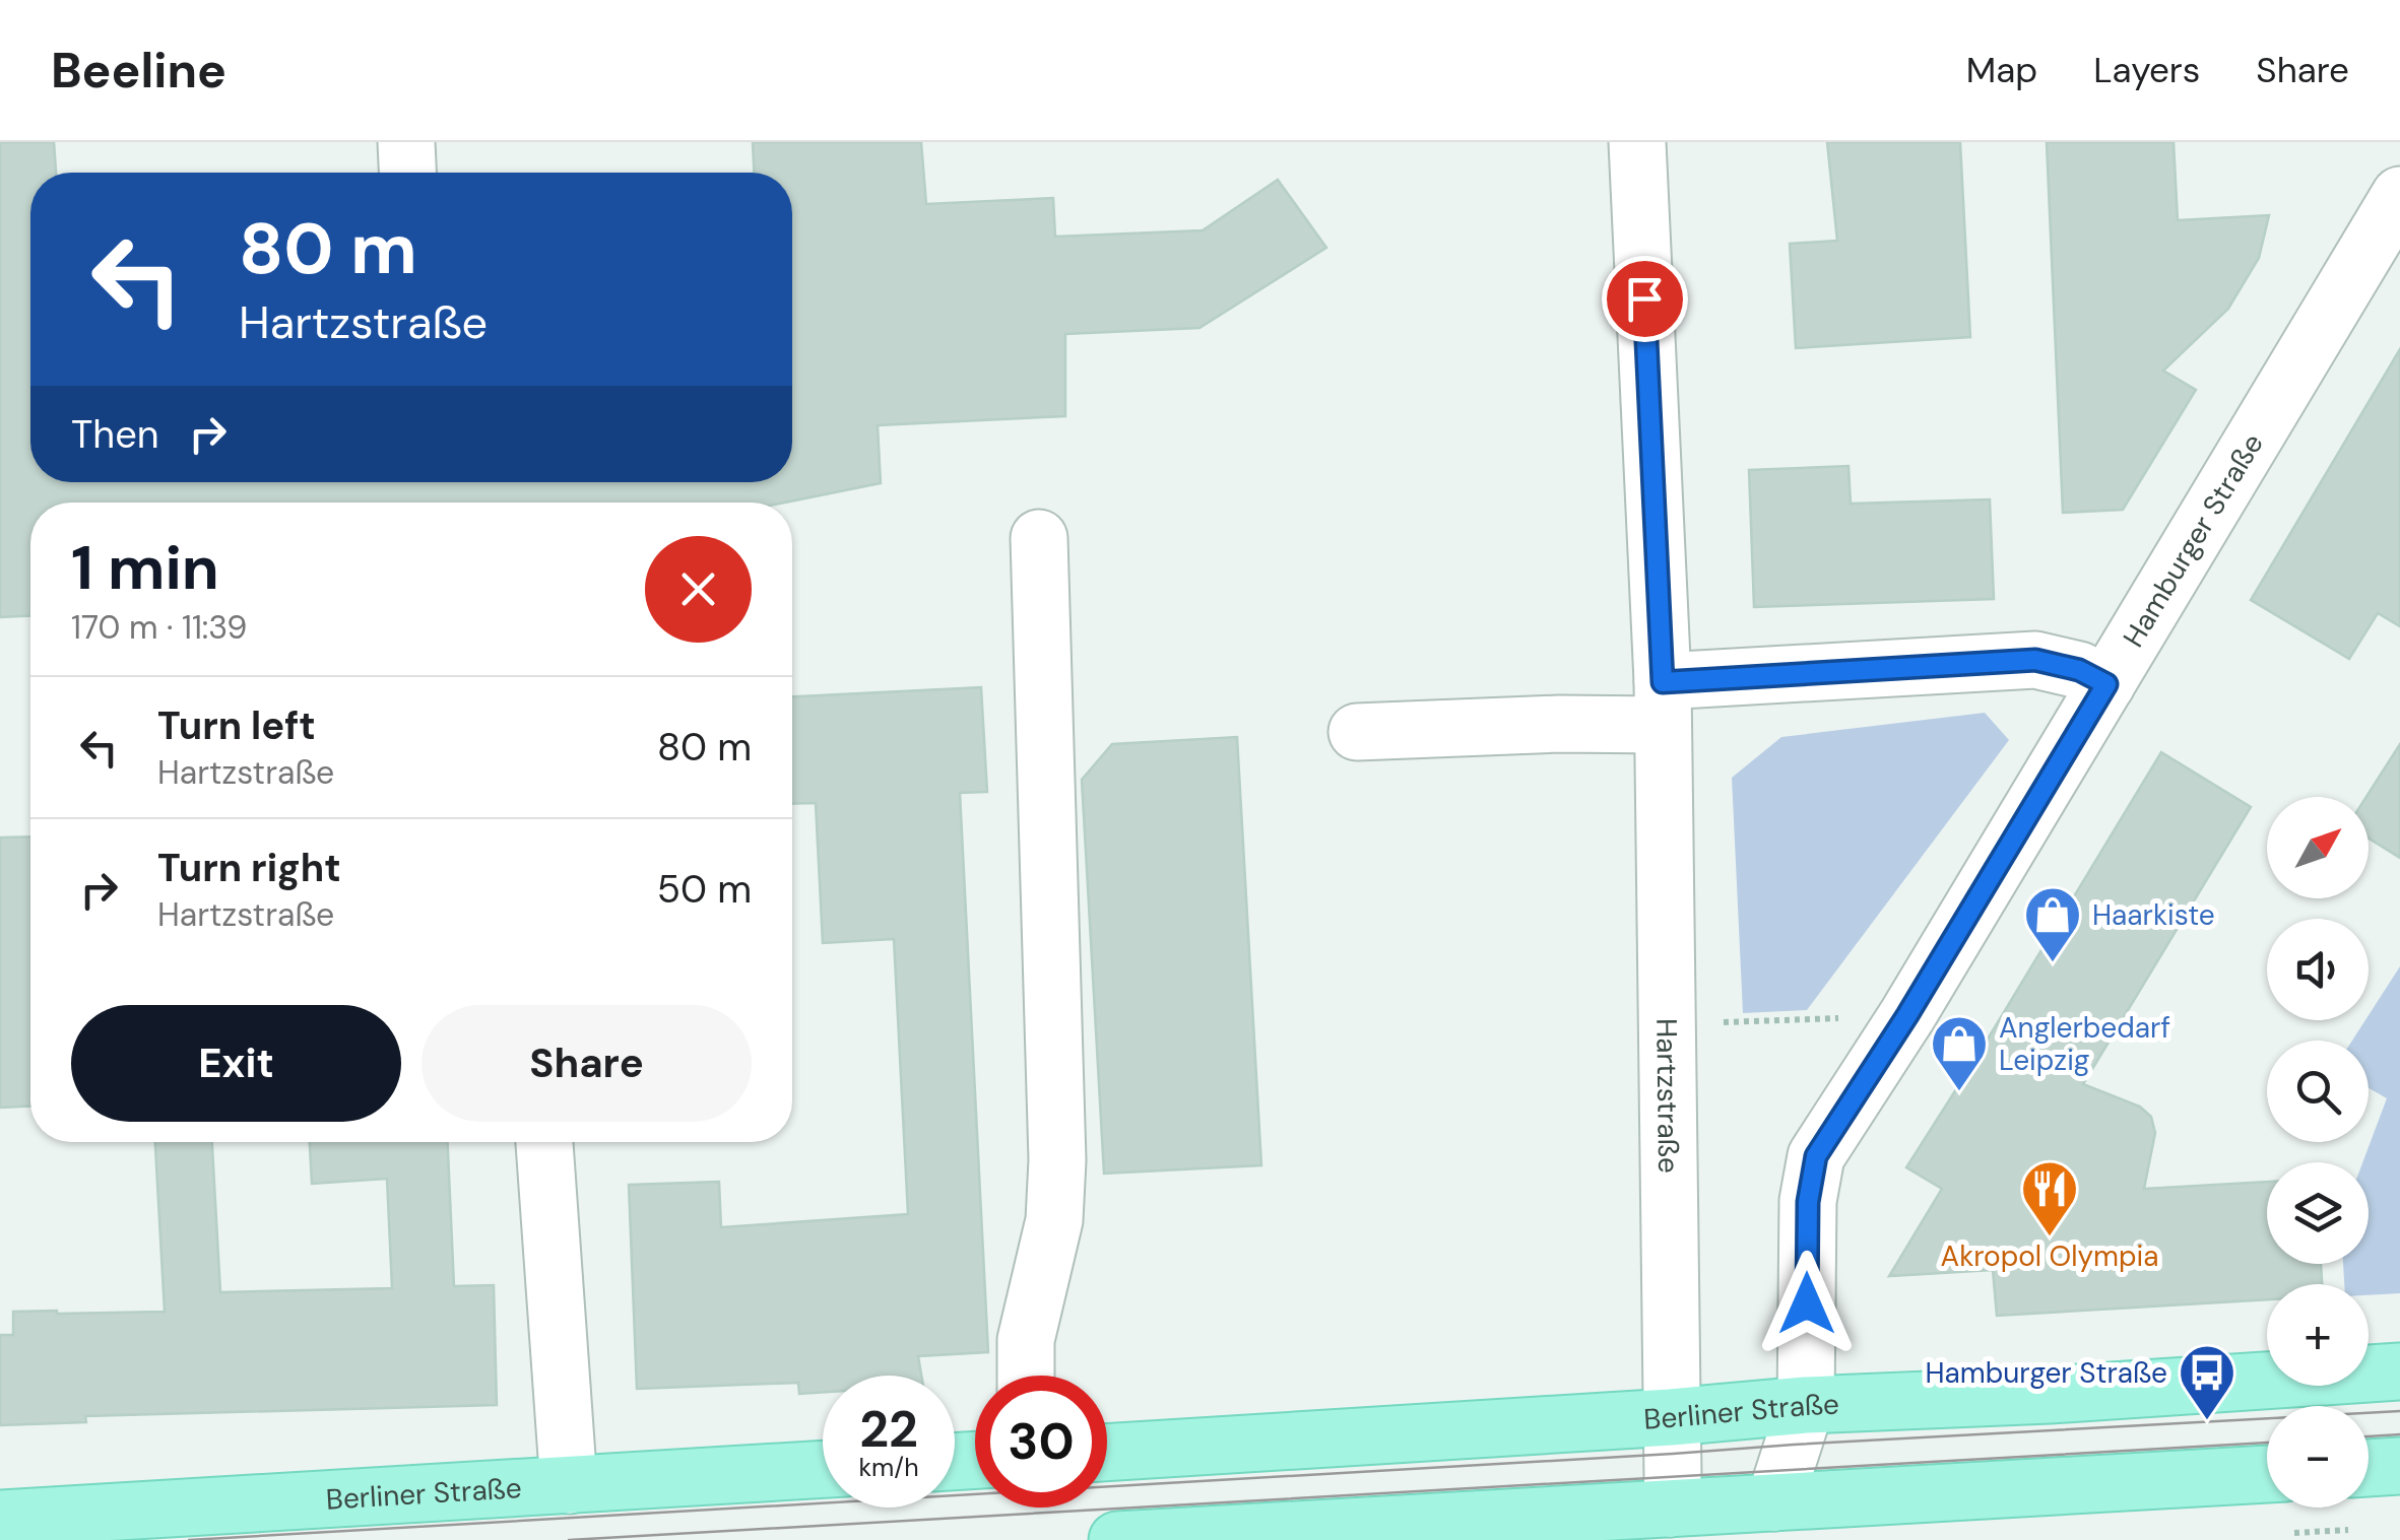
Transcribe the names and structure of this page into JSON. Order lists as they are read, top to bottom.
{
  "streets": {
    "main road": ["Berliner Straße"],
    "street": ["Hamburger Straße", "Hartzstraße"]
  },
  "crossings": [
    ["Hamburger Straße", "Berliner Straße"],
    ["Hartzstraße", "Berliner Straße"]
  ],
  "places": {
    "shop": ["Haarkiste", "Anglerbedarf Leipzig"],
    "restaurant": ["Akropol Olympia"],
    "bus stop": ["Hamburger Straße"]
  },
  "north": "top right",
  "page": {
    "header": "Beeline",
    "nav": ["Map", "Layers", "Share"],
    "turn": ["80 m", "Hartzstraße"],
    "then": "Then",
    "heading": ["1 min", "170 m · 11:39"],
    "list": [
      {
        "name": "Turn left",
        "note": "Hartzstraße",
        "value": "80 m"
      },
      {
        "name": "Turn right",
        "note": "Hartzstraße",
        "value": "50 m"
      }
    ],
    "map_buttons": ["+", "−"],
    "buttons": ["Exit", "Share"],
    "speed": "22 km/h",
    "limit": "30"
  }
}
